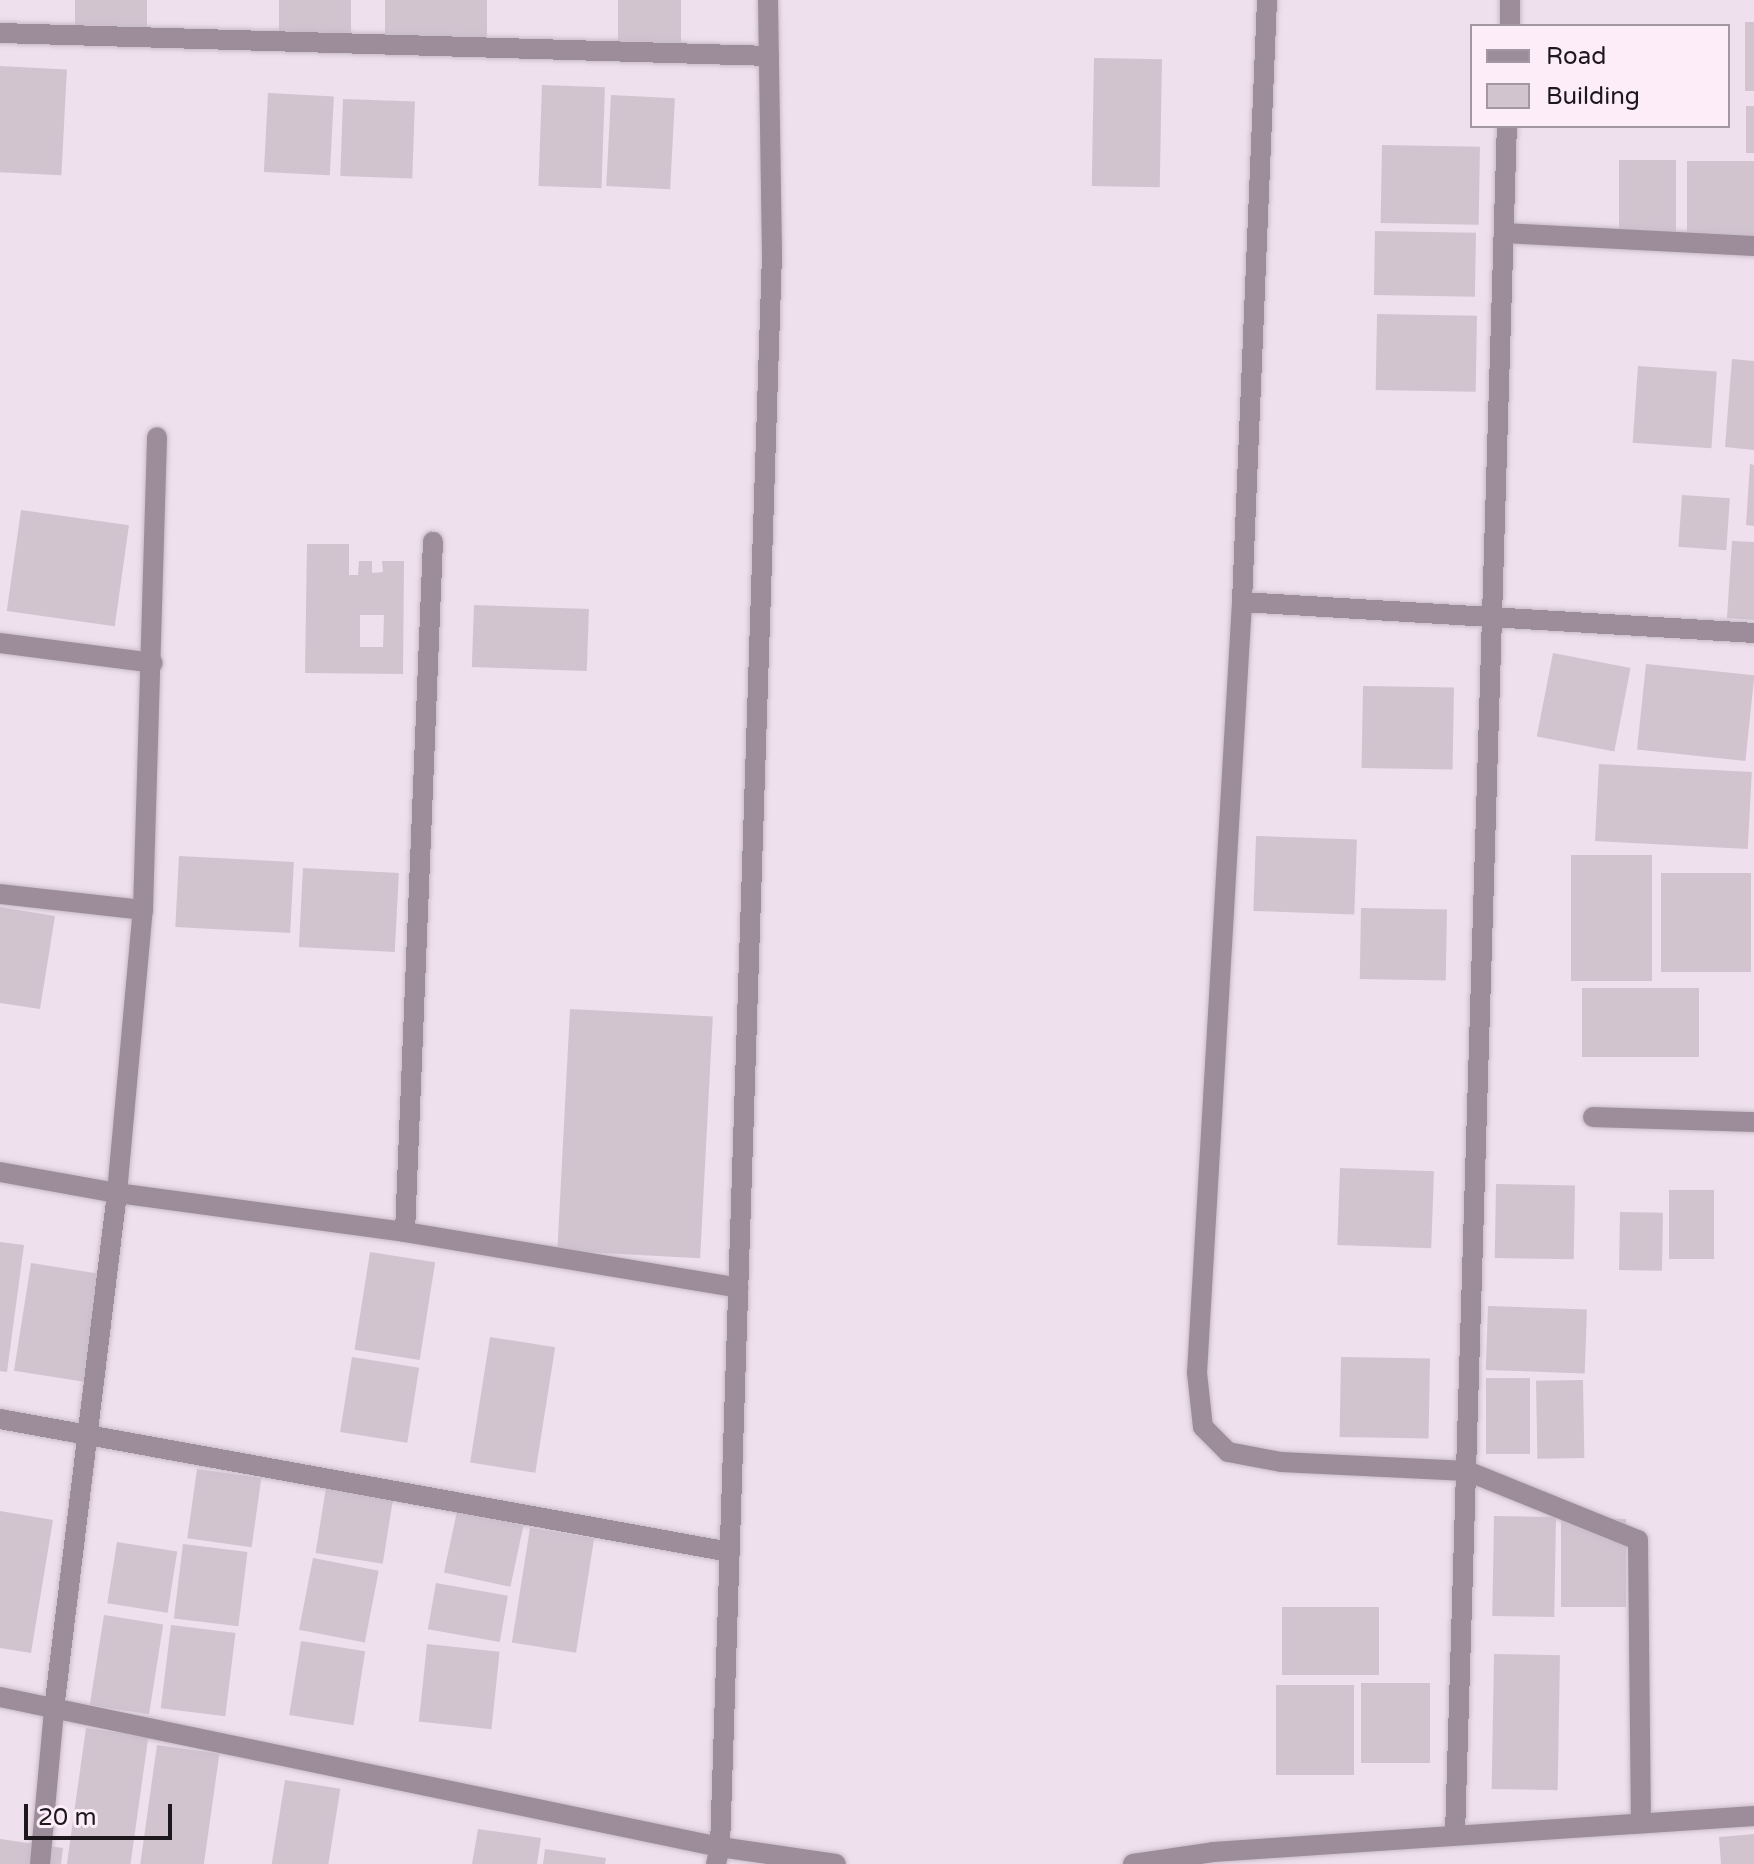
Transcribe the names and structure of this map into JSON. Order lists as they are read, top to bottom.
{
  "legend": ["Road", "Building"],
  "scale_bar": "20 m"
}
